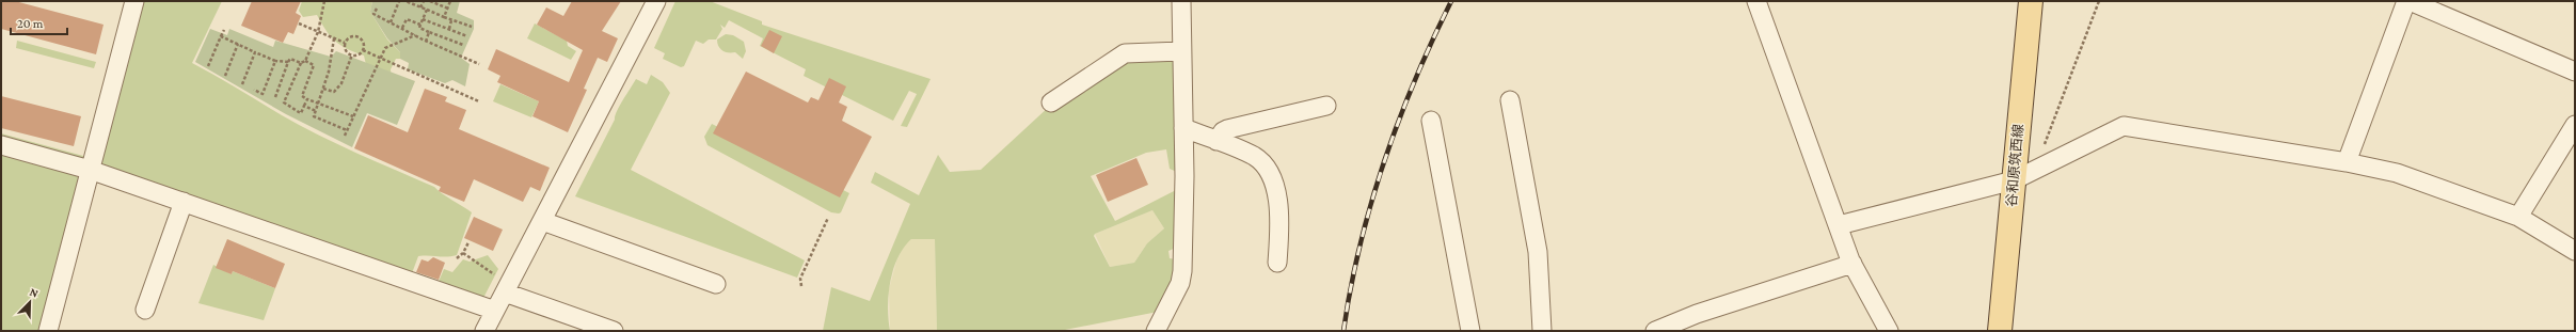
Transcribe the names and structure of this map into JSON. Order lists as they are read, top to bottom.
{
  "streets": {
    "main road": ["谷和原筑西線"]
  },
  "scale_bar": "20 m",
  "north": "top right"
}
